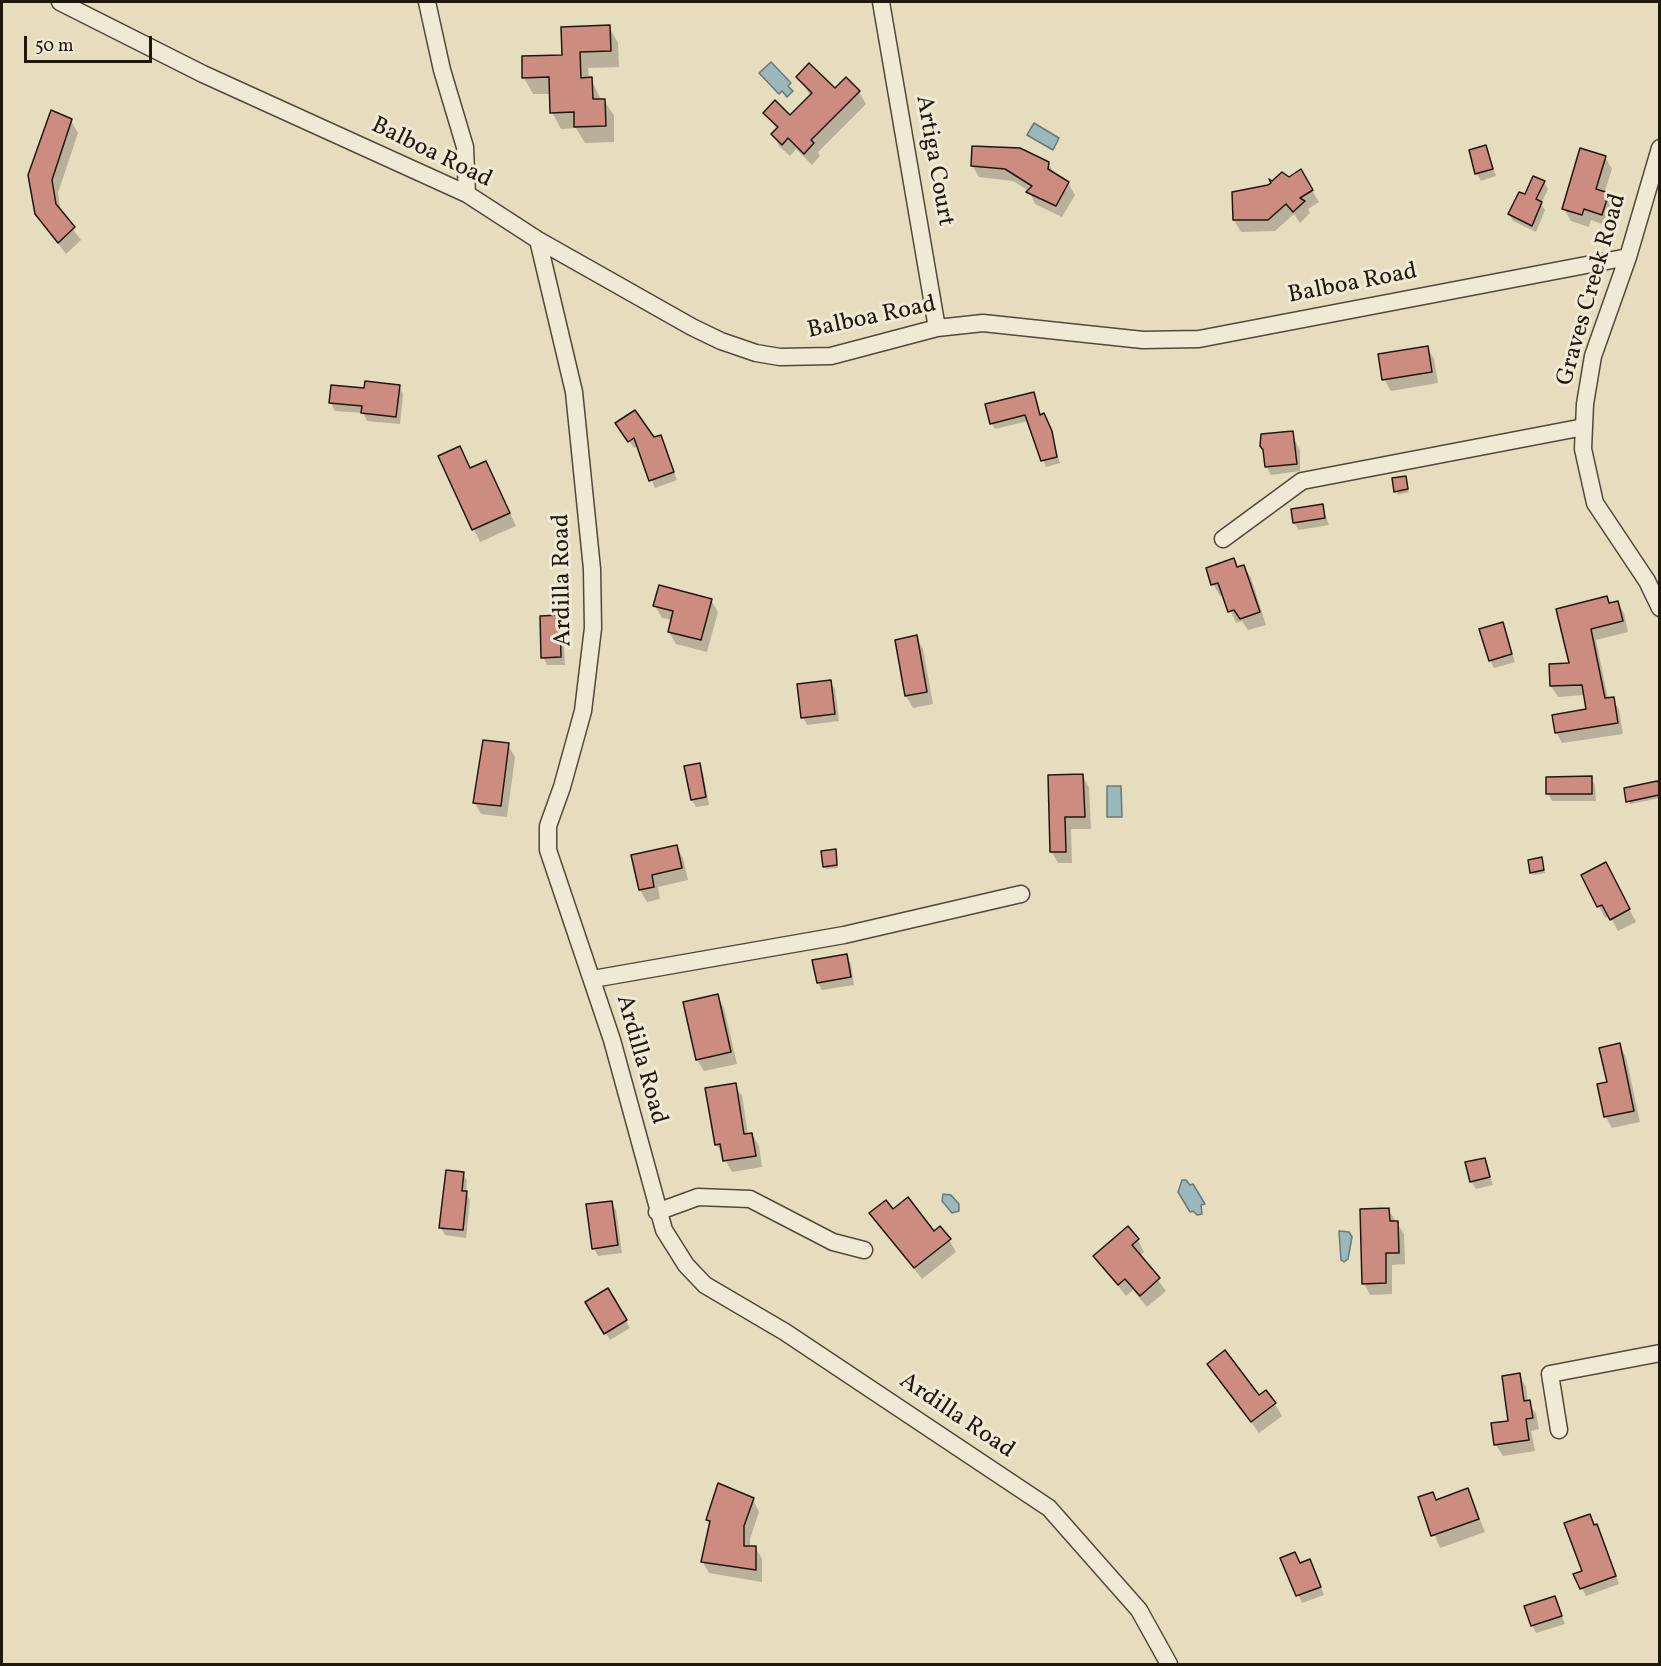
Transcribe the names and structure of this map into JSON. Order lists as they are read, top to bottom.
{
  "streets": {
    "street": [
      "Balboa Road",
      "Artiga Court",
      "Graves Creek Road",
      "Ardilla Road"
    ]
  },
  "crossings": [
    ["Balboa Road", "Artiga Court"],
    ["Balboa Road", "Graves Creek Road"],
    ["Balboa Road", "Ardilla Road"]
  ],
  "scale_bar": "50 m"
}
